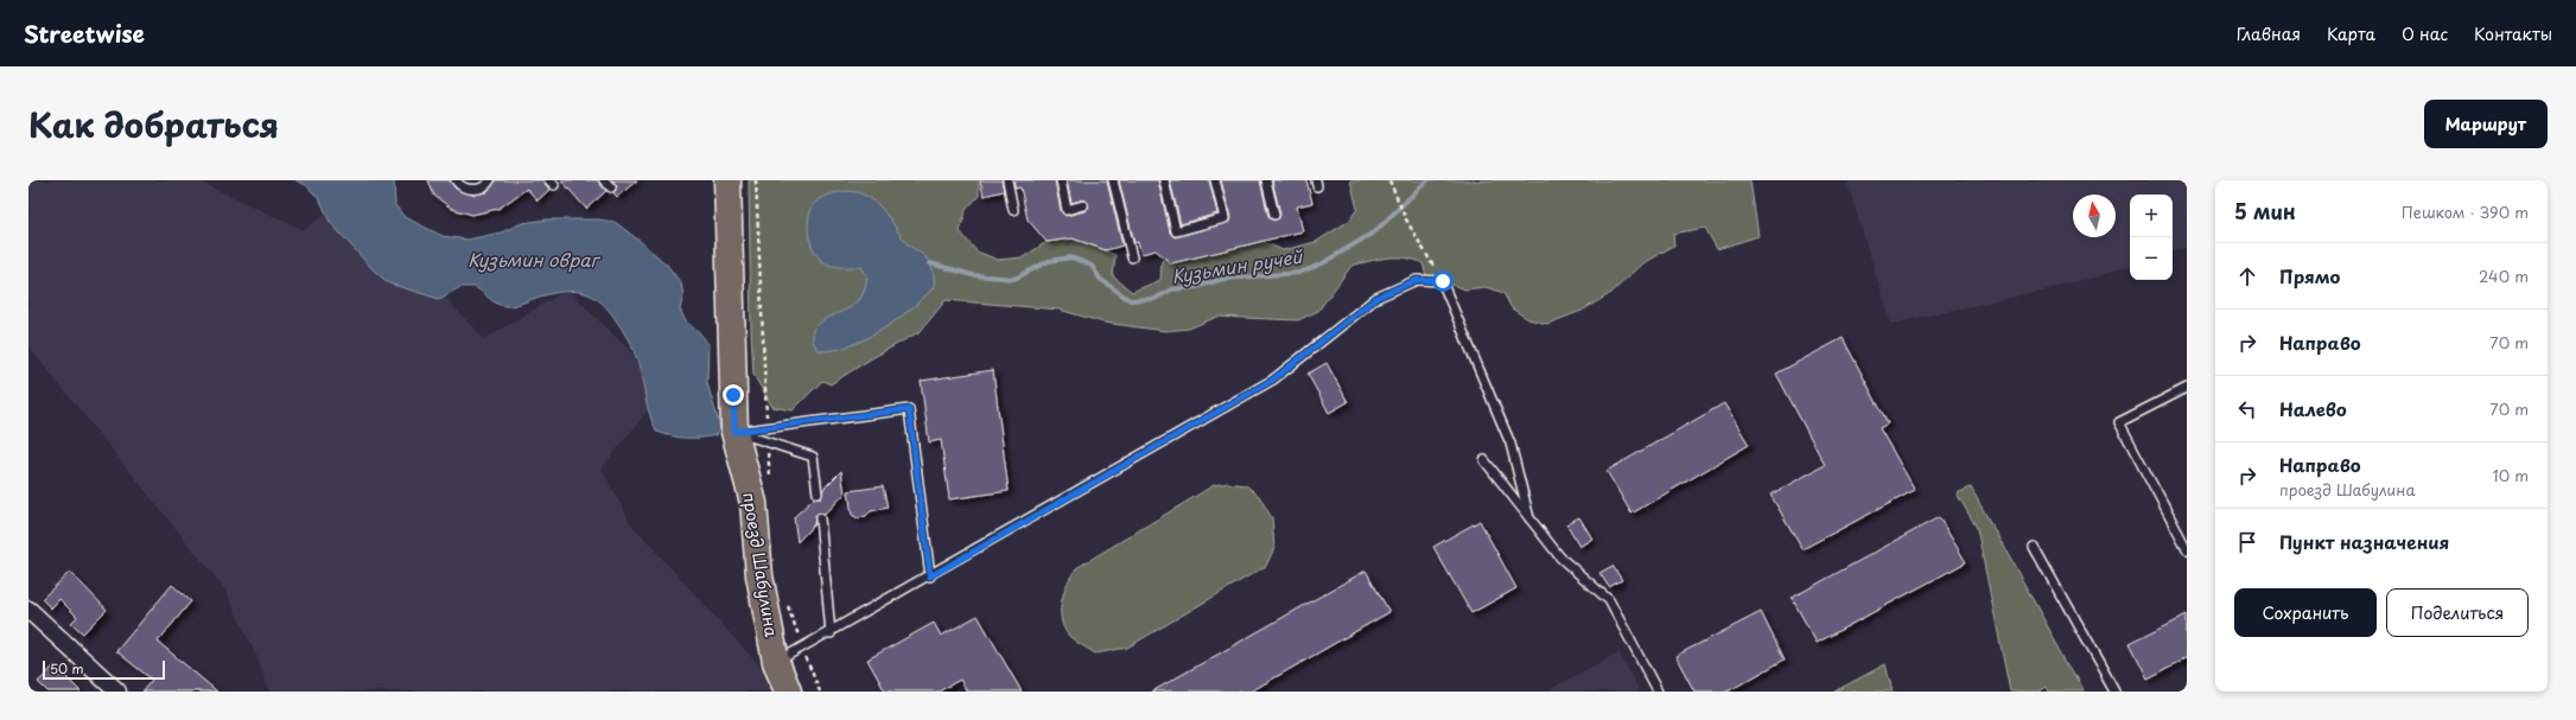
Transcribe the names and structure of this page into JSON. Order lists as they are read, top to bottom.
{
  "streets": {
    "main road": ["проезд Шабулина"]
  },
  "water": ["Кузьмин овраг", "Кузьмин ручей"],
  "scale_bar": "50 m",
  "north": "top",
  "page": {
    "header": "Streetwise",
    "nav": [
      "Главная",
      "Карта",
      "О нас",
      "Контакты"
    ],
    "title": "Как добраться",
    "buttons": [
      "Маршрут",
      ["Сохранить", "Поделиться"]
    ],
    "heading": ["5 мин", "Пешком · 390 m"],
    "map_buttons": ["+", "−"],
    "list": [
      ["Прямо", "240 m"],
      ["Направо", "70 m"],
      ["Налево", "70 m"],
      ["Направо", "проезд Шабулина", "10 m"],
      "Пункт назначения"
    ],
    "scale": "50 m"
  }
}
